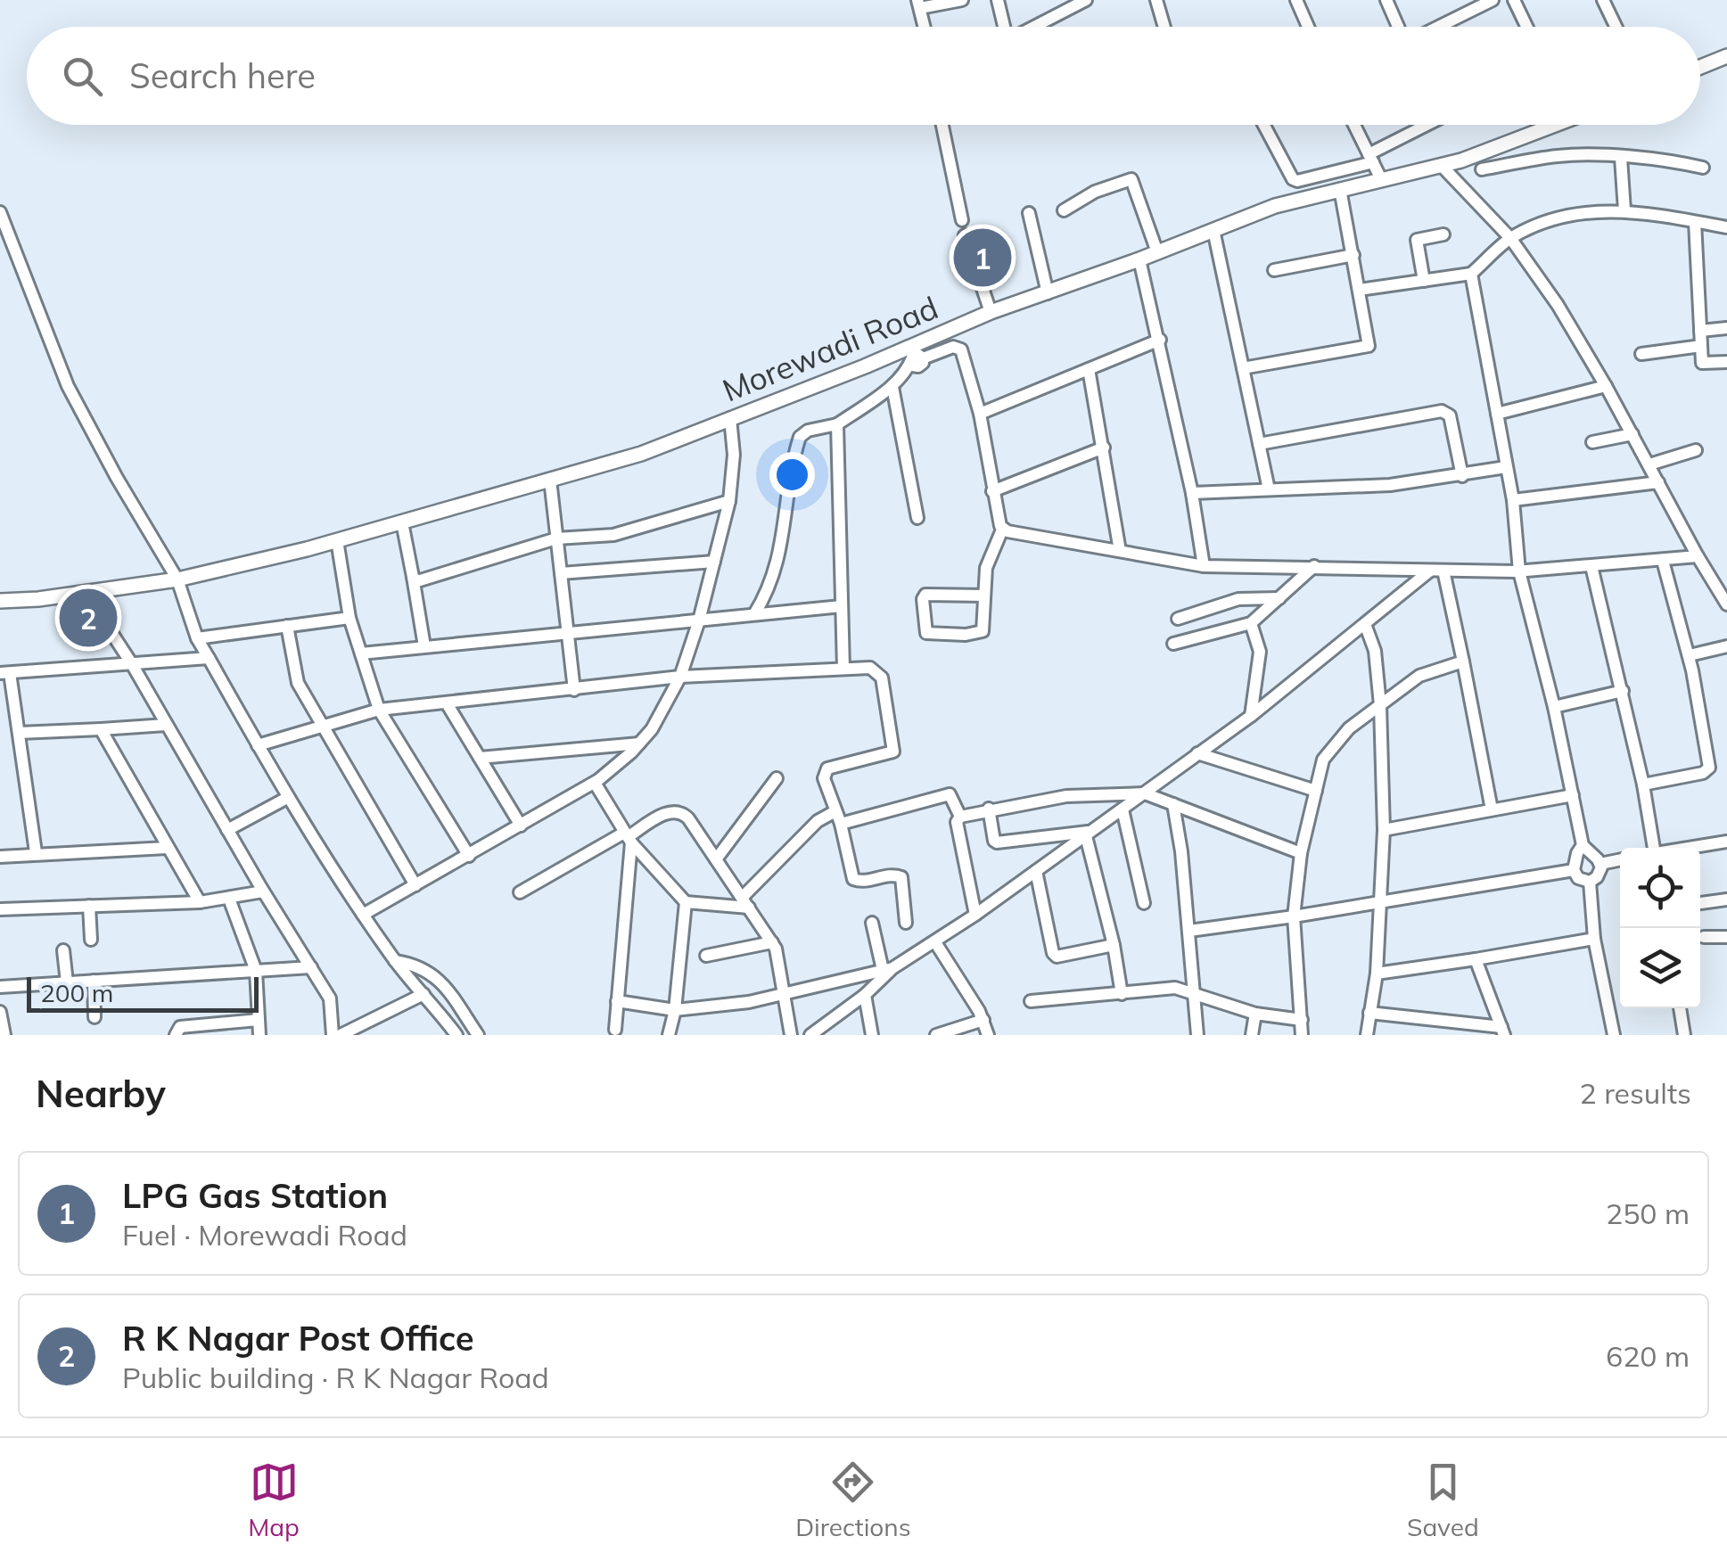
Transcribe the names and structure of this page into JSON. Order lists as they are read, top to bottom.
{
  "streets": {
    "main road": ["Morewadi Road"]
  },
  "scale_bar": "200 m",
  "page": {
    "search": "Search here",
    "pins": ["1", "2"],
    "scale": "200 m",
    "heading": ["Nearby", "2 results"],
    "list": [
      {
        "mark": "1",
        "name": "LPG Gas Station",
        "note": "Fuel · Morewadi Road",
        "value": "250 m"
      },
      {
        "mark": "2",
        "name": "R K Nagar Post Office",
        "note": "Public building · R K Nagar Road",
        "value": "620 m"
      }
    ],
    "nav": ["Map", "Directions", "Saved"]
  }
}
